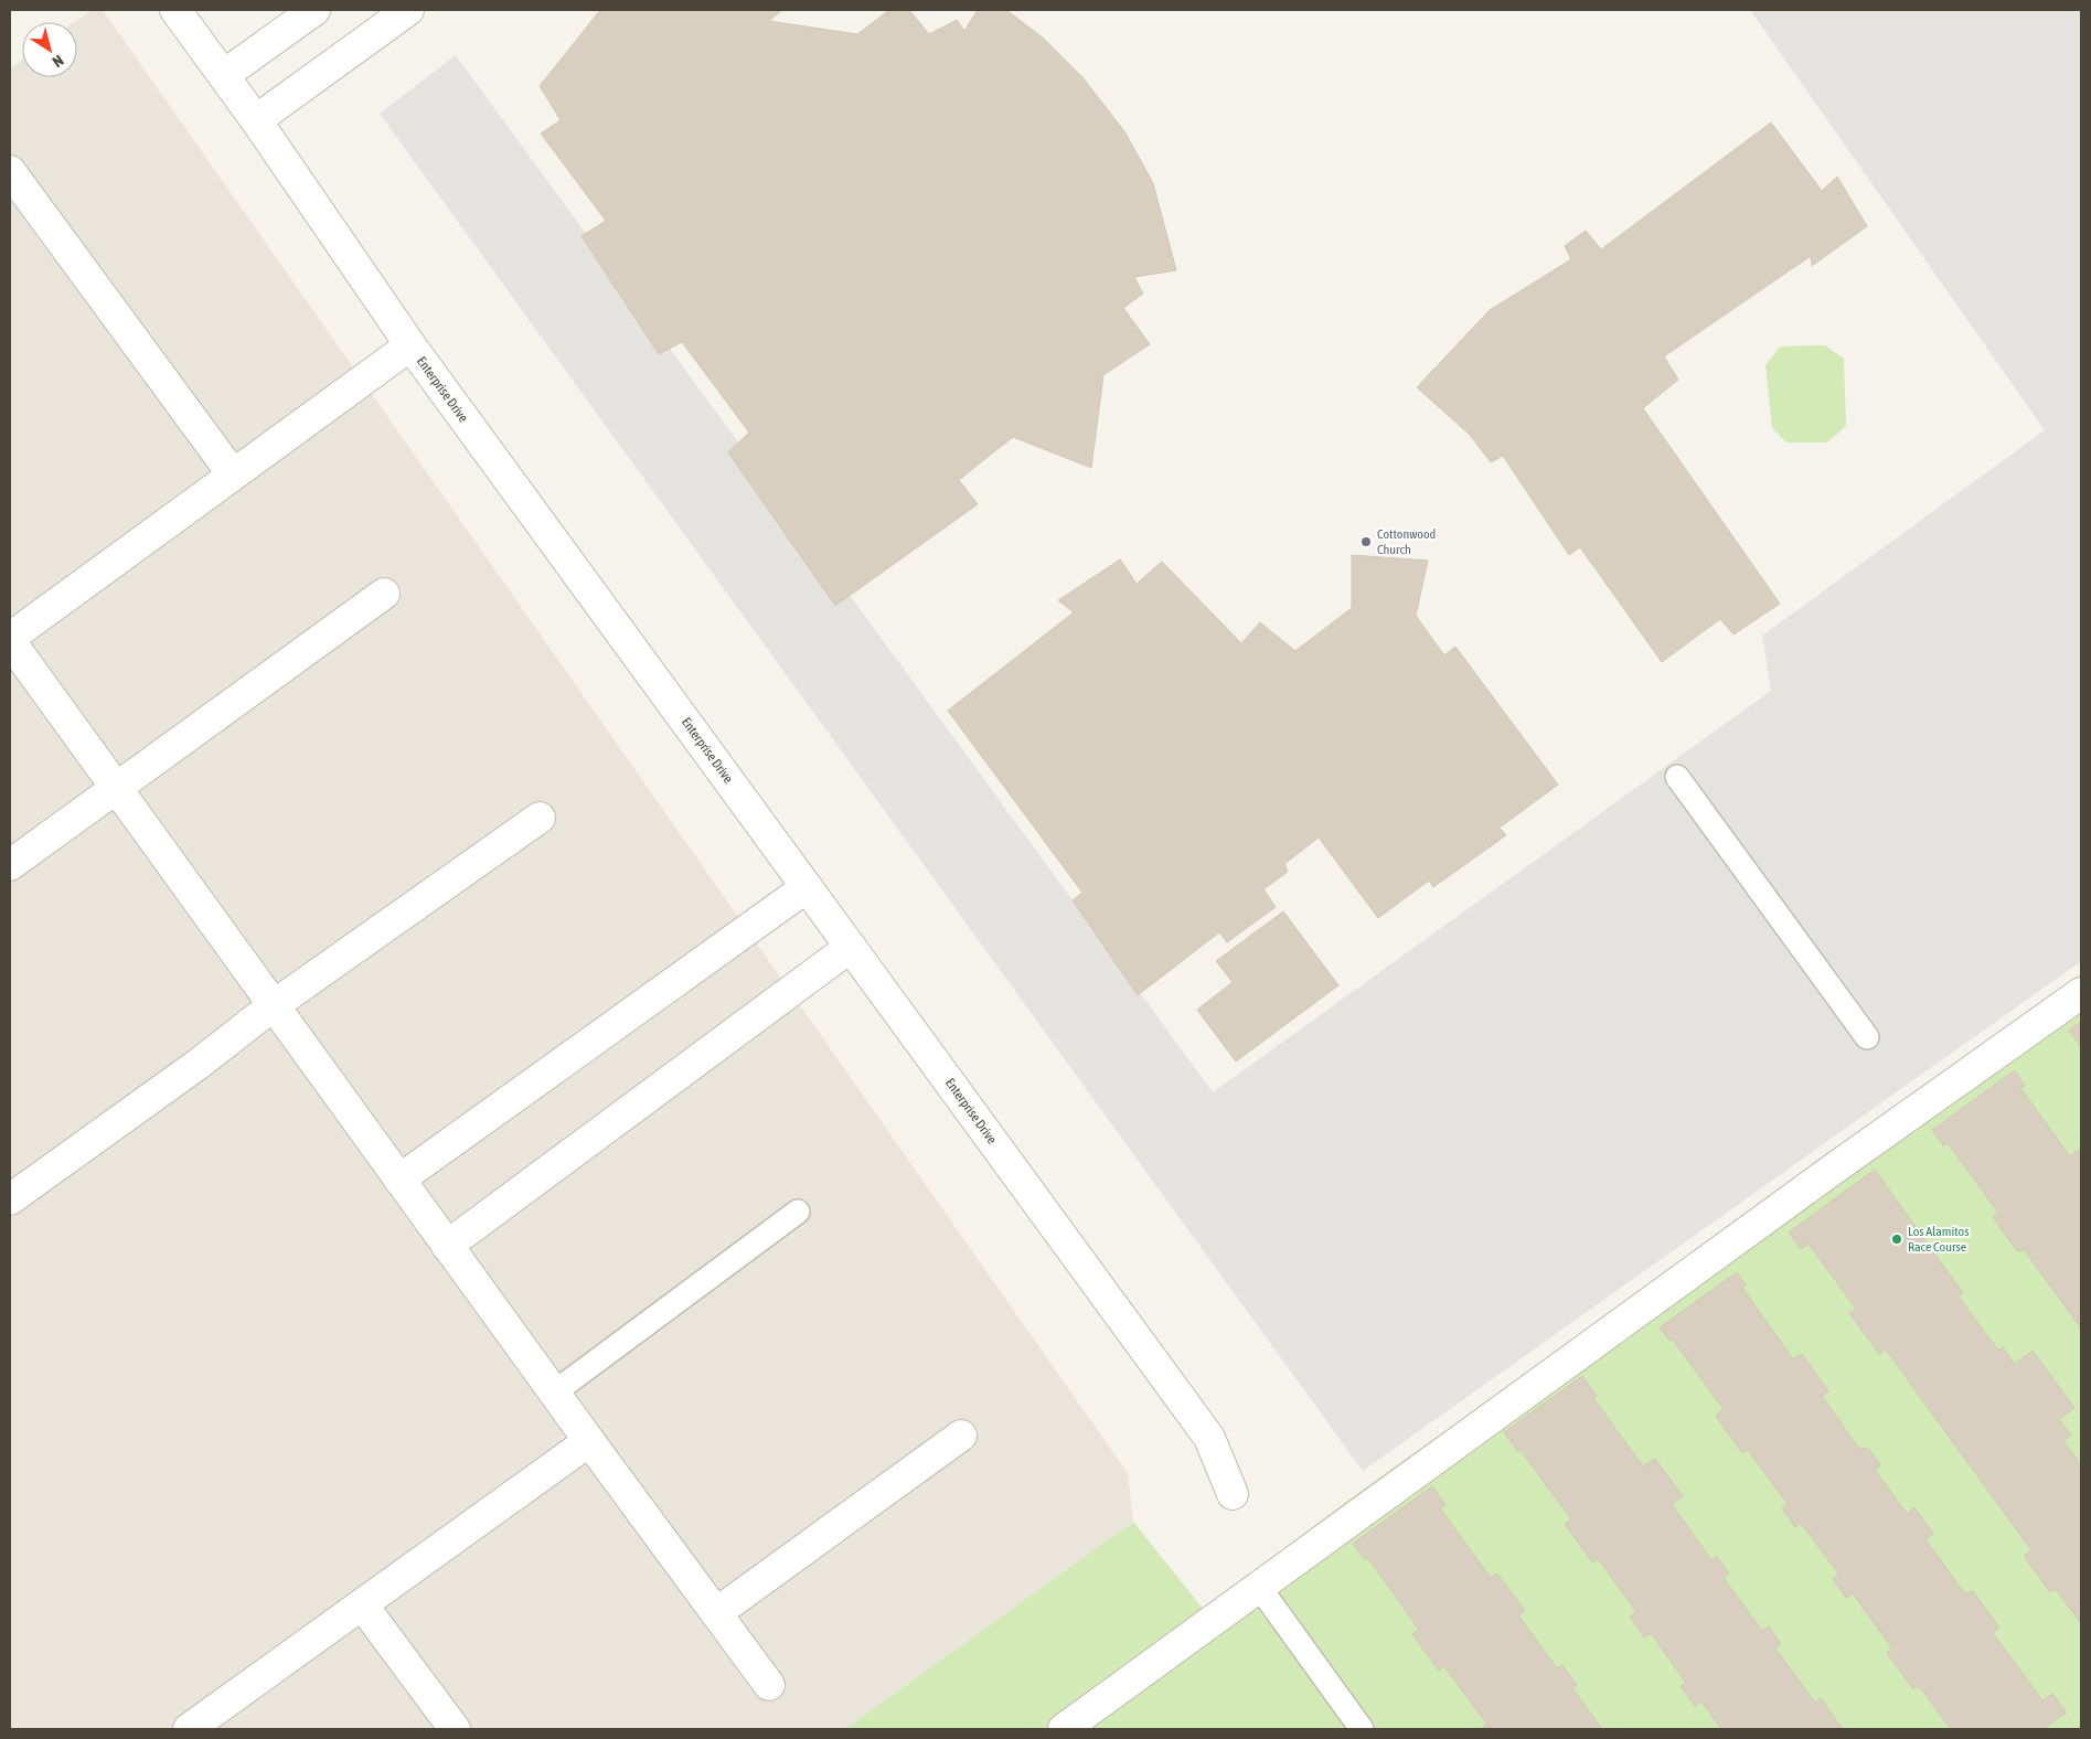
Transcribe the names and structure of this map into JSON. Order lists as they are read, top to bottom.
{
  "streets": {
    "street": ["Enterprise Drive"]
  },
  "places": ["Cottonwood Church", "Los Alamitos Race Course"],
  "north": "bottom right"
}
